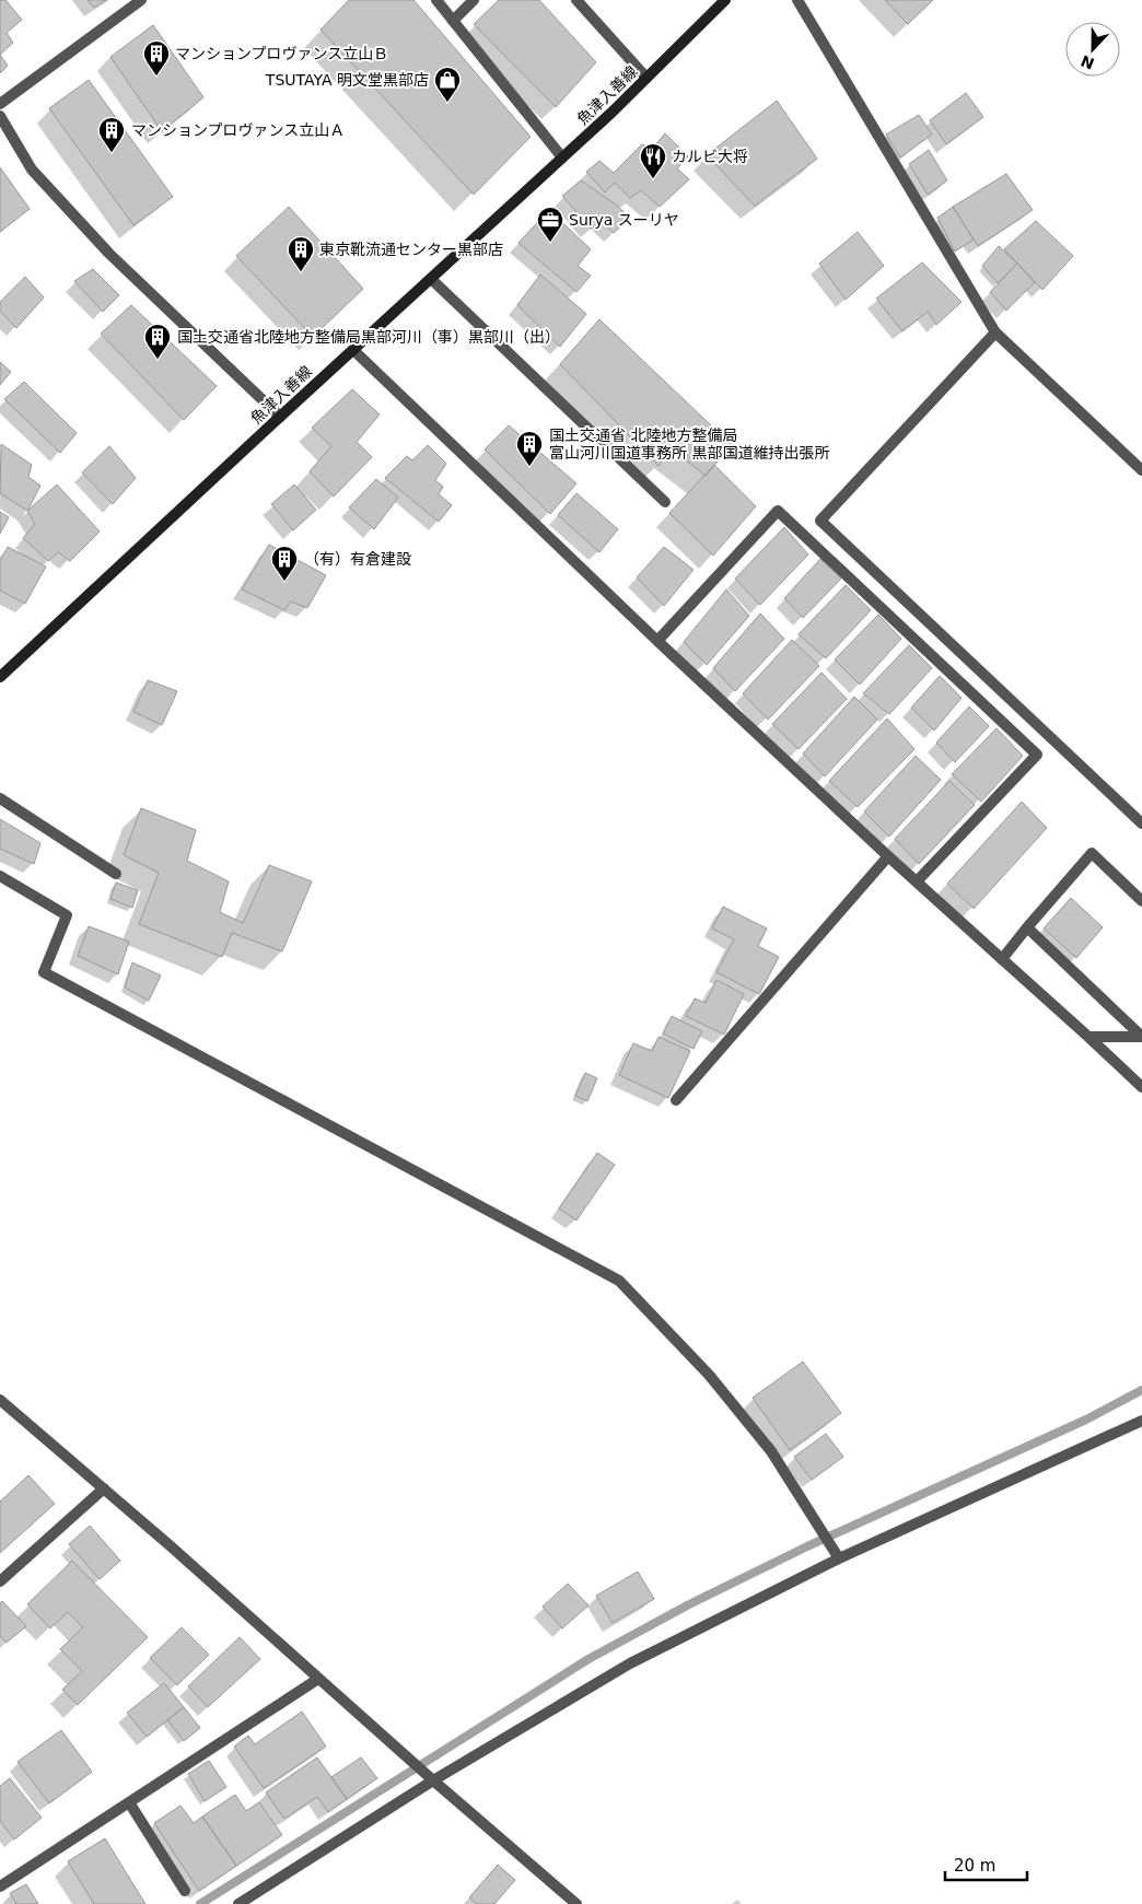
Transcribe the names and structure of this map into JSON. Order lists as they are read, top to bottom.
{
  "streets": {
    "main road": ["魚津入善線"]
  },
  "places": {
    "building": [
      "マンションプロヴァンス立山Ｂ",
      "マンションプロヴァンス立山Ａ",
      "東京靴流通センター黒部店",
      "国土交通省北陸地方整備局黒部河川（事）黒部川（出）",
      "国土交通省 北陸地方整備局 富山河川国道事務所 黒部国道維持出張所",
      "（有）有倉建設"
    ],
    "shop": ["TSUTAYA 明文堂黒部店"],
    "restaurant": ["カルビ大将"],
    "office": ["Surya スーリヤ"]
  },
  "scale_bar": "20 m",
  "north": "bottom"
}
